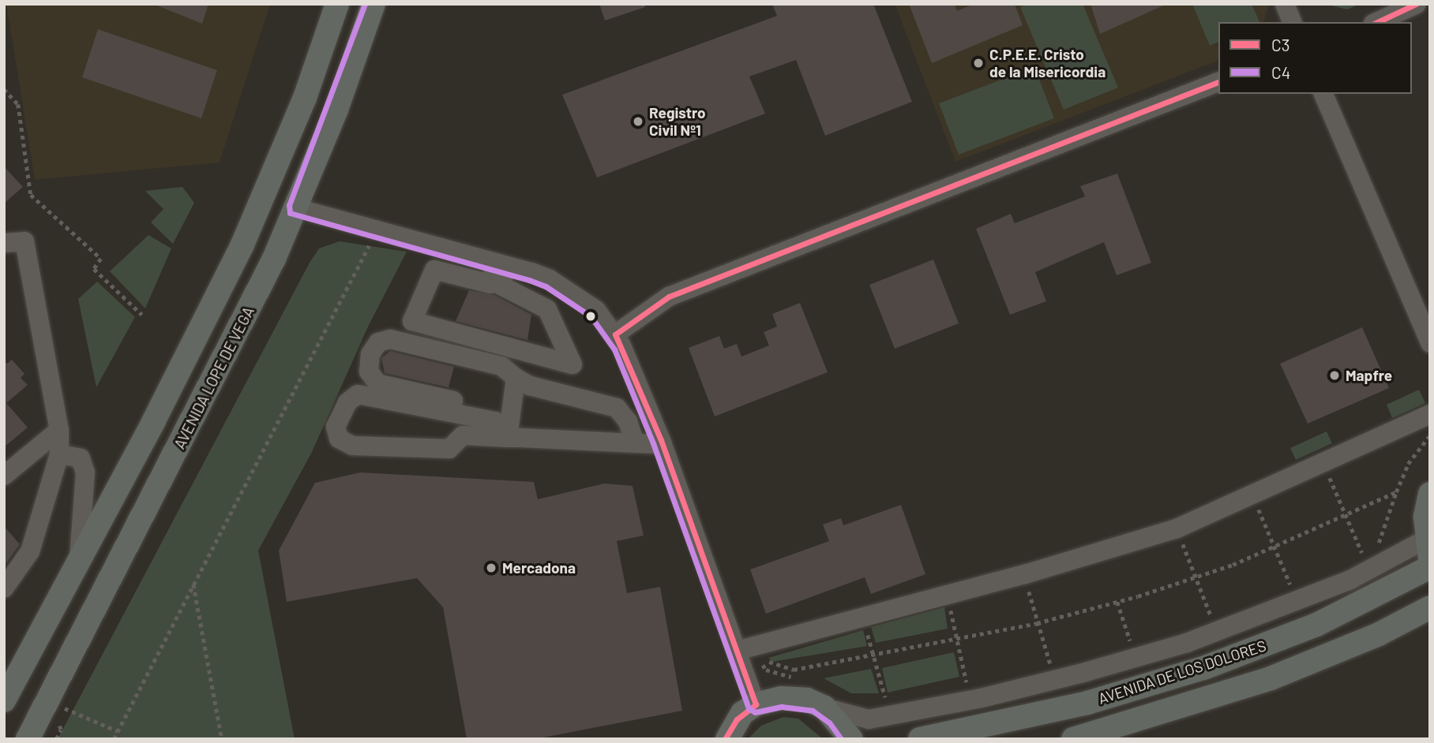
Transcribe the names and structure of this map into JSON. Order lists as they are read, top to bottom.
{
  "streets": {
    "main road": ["AVENIDA LOPE DE VEGA", "AVENIDA DE LOS DOLORES"]
  },
  "places": [
    "C.P.E.E. Cristo de la Misericordia",
    "Registro Civil Nº1",
    "Mapfre",
    "Mercadona"
  ],
  "lines": ["transit line C3", "transit line C4"],
  "legend": ["C3", "C4"]
}
